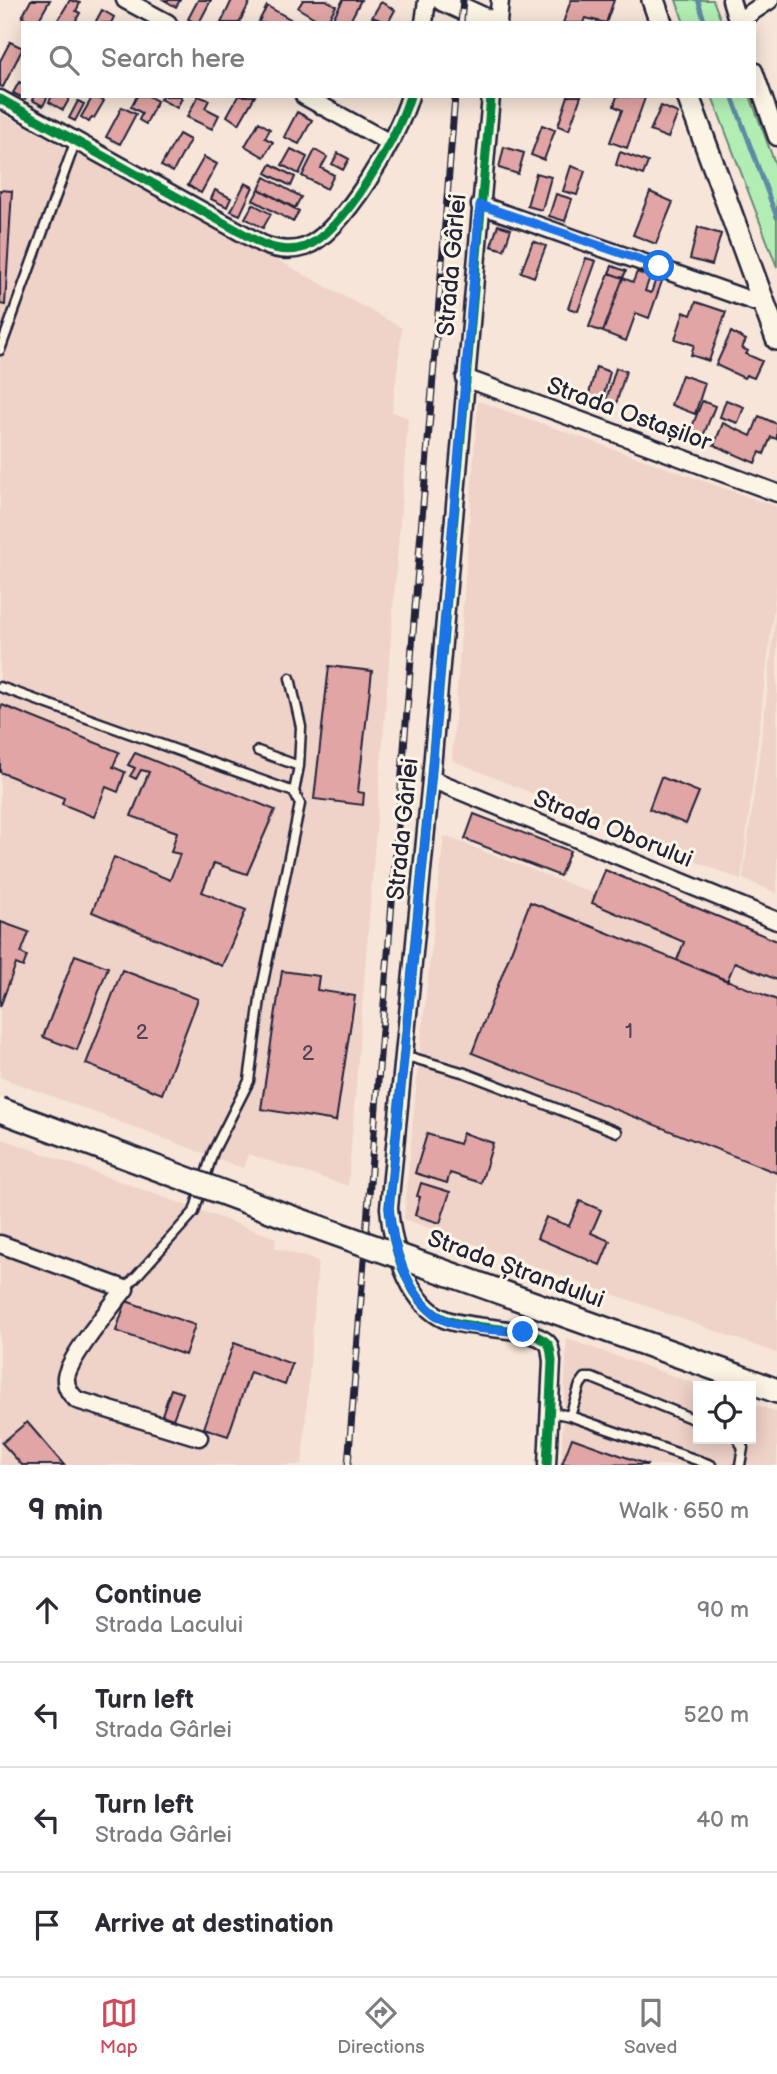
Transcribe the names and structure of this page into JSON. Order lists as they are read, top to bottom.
{
  "streets": {
    "main road": ["Strada Ștrandului"],
    "street": ["Strada Gârlei", "Strada Ostașilor", "Strada Oborului"]
  },
  "crossings": [
    ["Strada Gârlei", "Strada Ostașilor"],
    ["Strada Gârlei", "Strada Oborului"]
  ],
  "house_numbers": ["1", "2", "2"],
  "page": {
    "search": "Search here",
    "heading": ["9 min", "Walk · 650 m"],
    "list": [
      ["Continue", "Strada Lacului", "90 m"],
      ["Turn left", "Strada Gârlei", "520 m"],
      ["Turn left", "Strada Gârlei", "40 m"],
      "Arrive at destination"
    ],
    "nav": ["Map", "Directions", "Saved"]
  }
}
